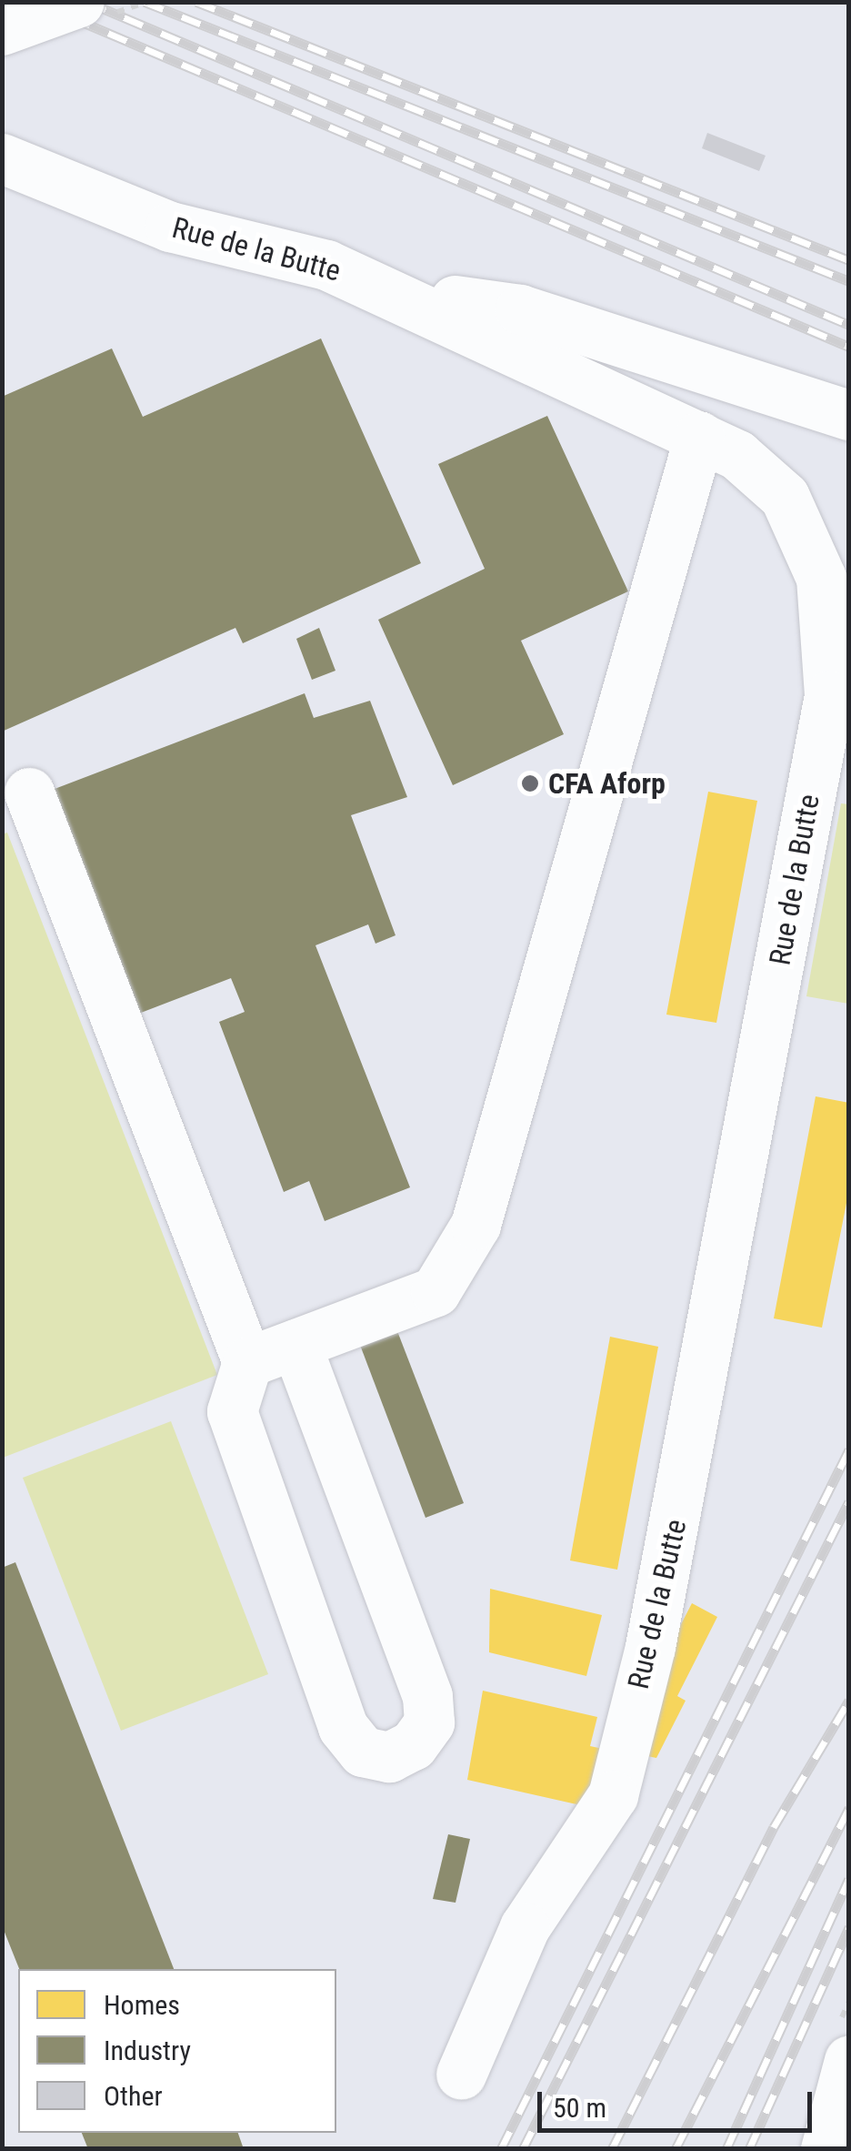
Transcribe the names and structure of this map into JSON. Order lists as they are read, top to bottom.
{
  "streets": {
    "street": ["Rue de la Butte"]
  },
  "places": ["CFA Aforp"],
  "legend": ["Homes", "Industry", "Other"],
  "scale_bar": "50 m"
}
